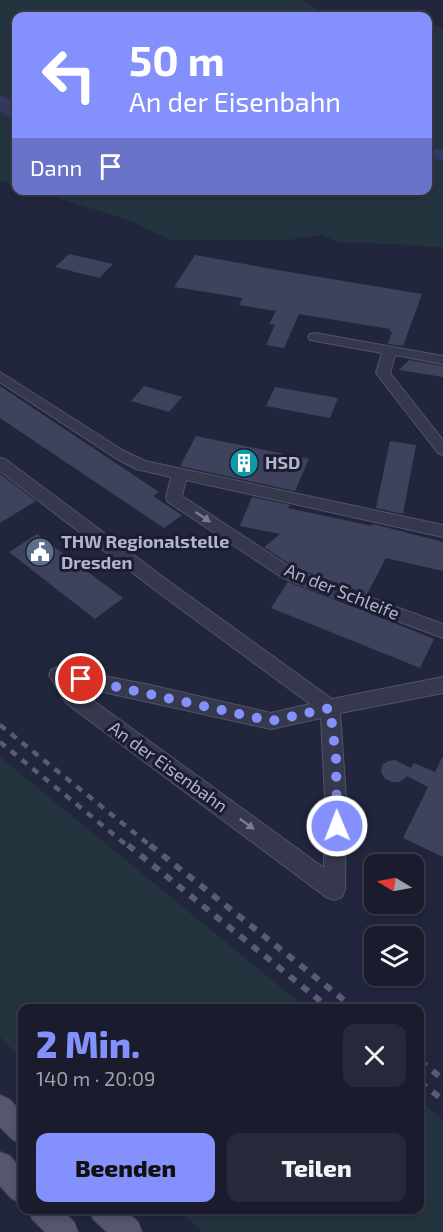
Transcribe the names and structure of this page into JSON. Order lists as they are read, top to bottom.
{
  "streets": {
    "street": ["An der Schleife", "An der Eisenbahn"]
  },
  "places": {
    "building": ["HSD"],
    "public building": ["THW Regionalstelle Dresden"]
  },
  "north": "left",
  "page": {
    "turn": ["50 m", "An der Eisenbahn"],
    "then": "Dann",
    "heading": ["2 Min.", "140 m · 20:09"],
    "buttons": ["Beenden", "Teilen"]
  }
}
